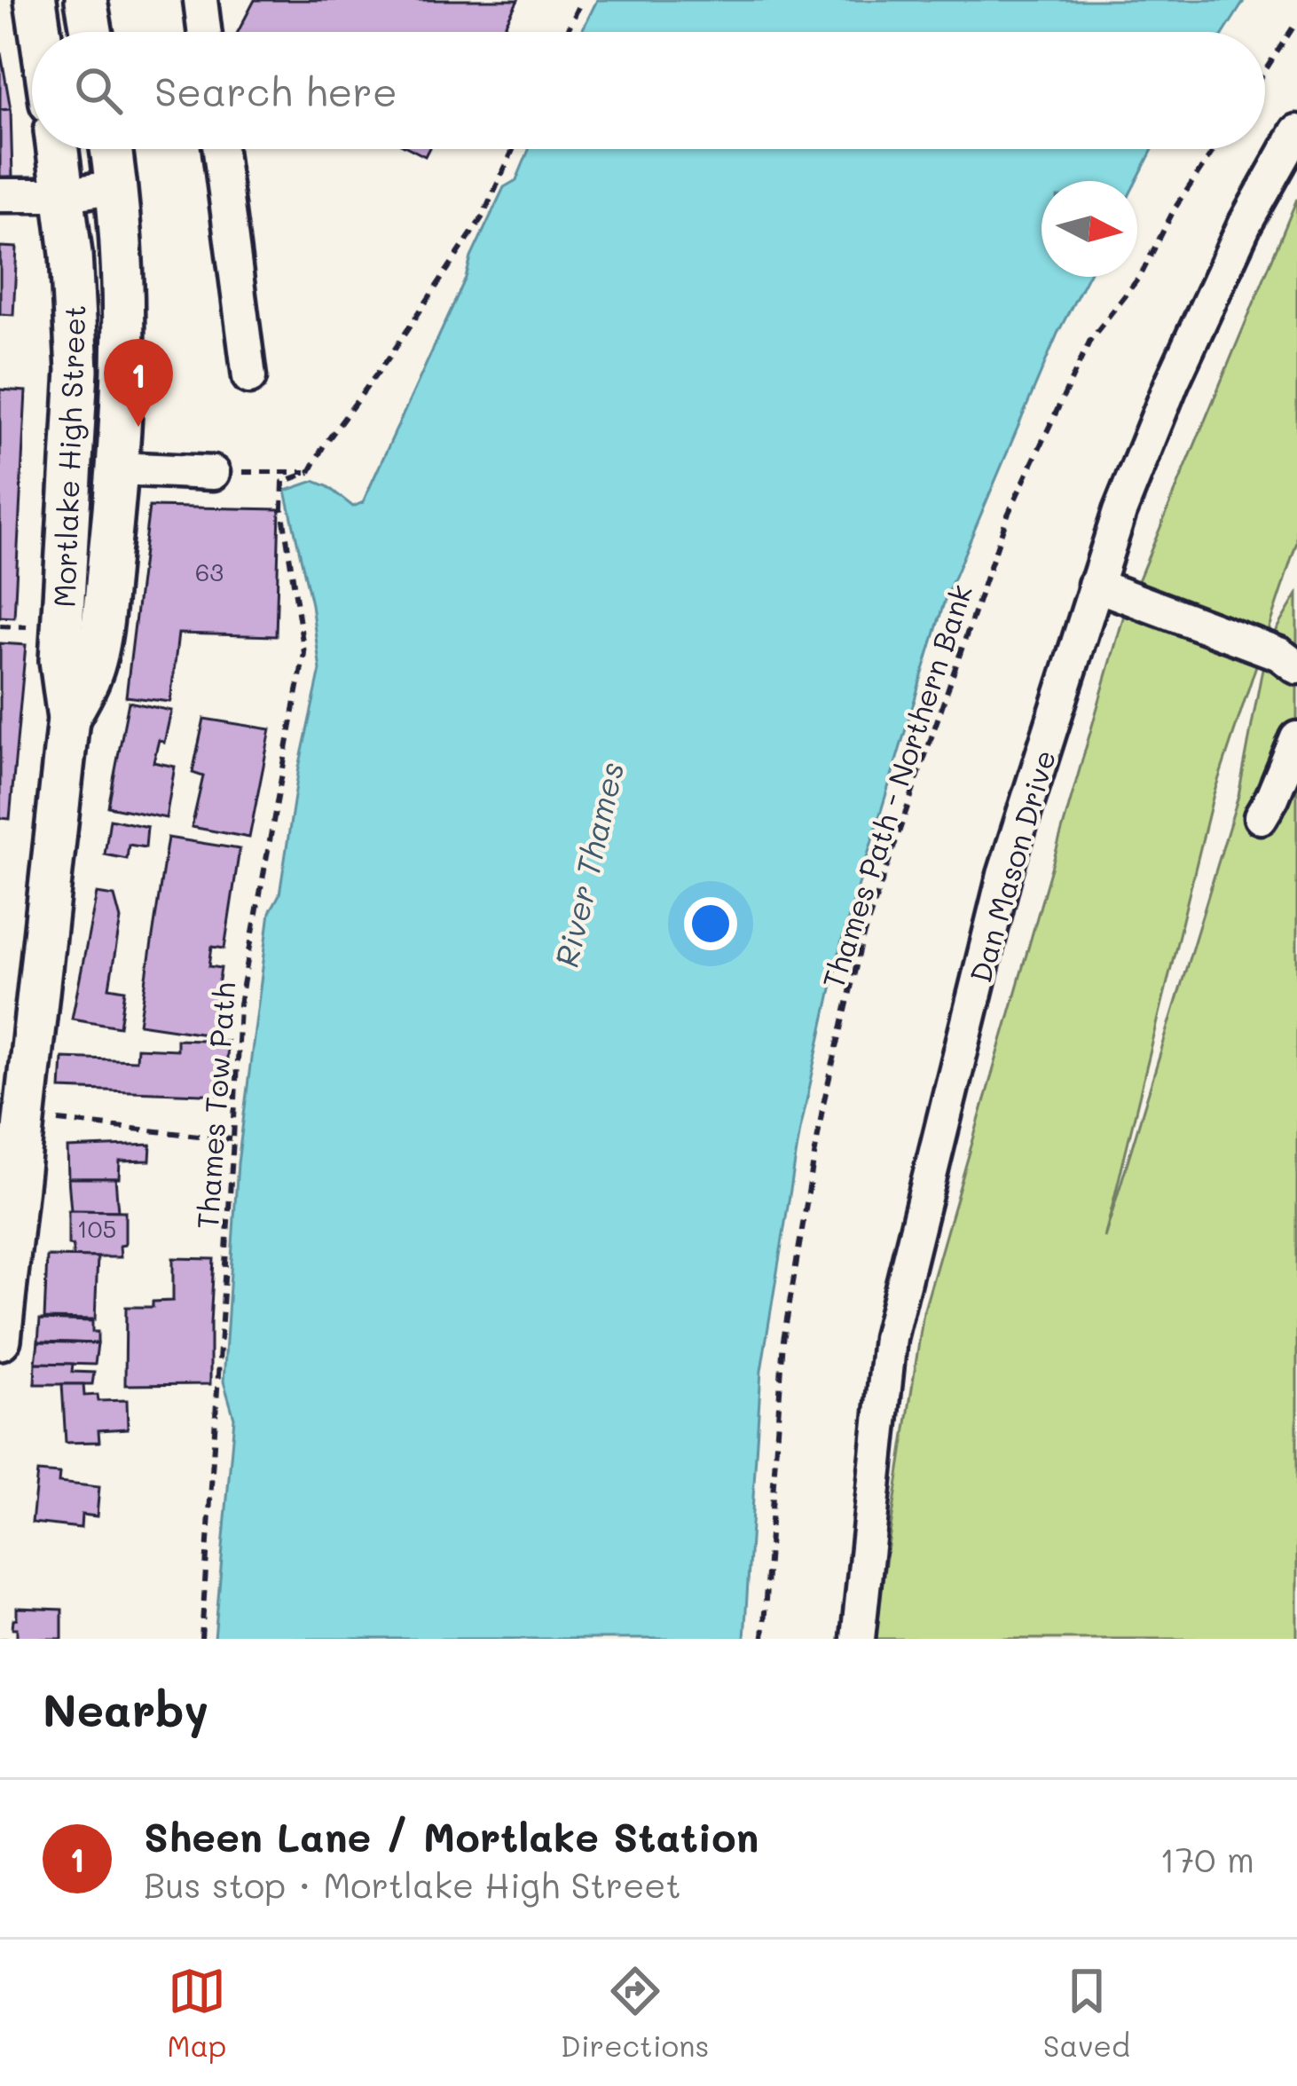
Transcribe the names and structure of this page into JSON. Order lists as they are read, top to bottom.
{
  "streets": {
    "main road": ["Mortlake High Street"],
    "street": ["Dan Mason Drive"],
    "path": ["Thames Path - Northern Bank", "Thames Tow Path"]
  },
  "water": ["River Thames"],
  "house_numbers": ["63", "105"],
  "north": "right",
  "page": {
    "search": "Search here",
    "pins": "1",
    "heading": "Nearby",
    "list": [
      {
        "mark": "1",
        "name": "Sheen Lane / Mortlake Station",
        "note": "Bus stop · Mortlake High Street",
        "value": "170 m"
      }
    ],
    "nav": ["Map", "Directions", "Saved"]
  }
}
